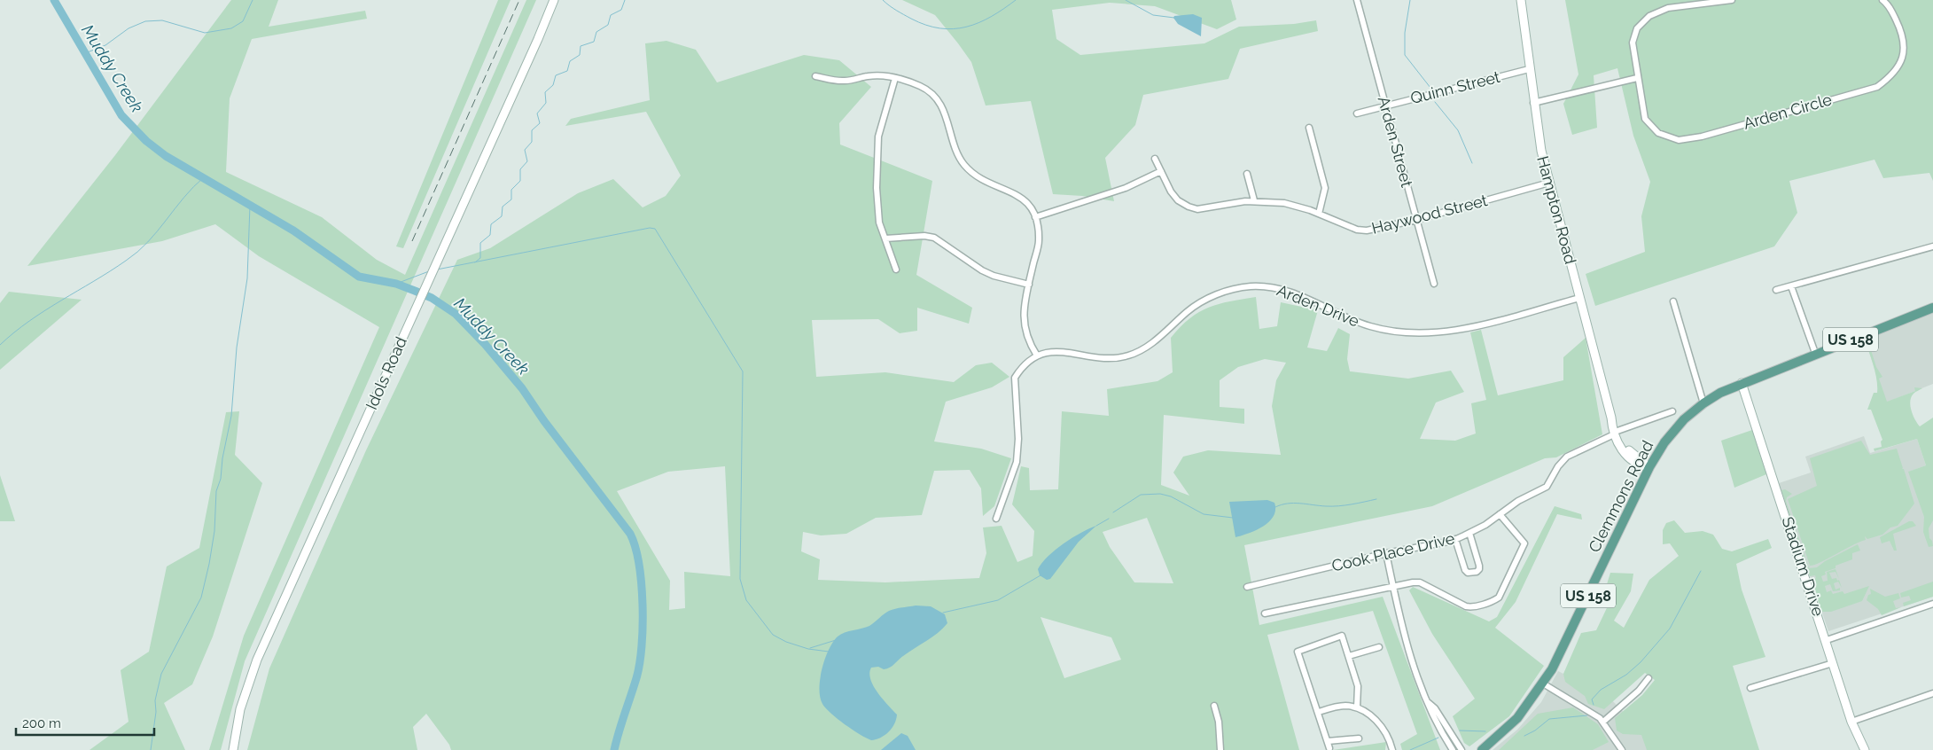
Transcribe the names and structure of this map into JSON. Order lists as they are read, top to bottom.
{
  "streets": {
    "main road": [
      "Hampton Road",
      "US 158",
      "Idols Road",
      "Clemmons Road",
      "Stadium Drive"
    ],
    "street": [
      "Quinn Street",
      "Arden Circle",
      "Arden Street",
      "Haywood Street",
      "Arden Drive",
      "Cook Place Drive"
    ]
  },
  "crossings": [
    ["Quinn Street", "Arden Street"],
    ["Quinn Street", "Hampton Road"],
    ["Arden Street", "Haywood Street"],
    ["Hampton Road", "Haywood Street"],
    ["Hampton Road", "Arden Drive"],
    ["Hampton Road", "Clemmons Road"],
    ["Hampton Road", "Cook Place Drive"],
    ["Clemmons Road", "Stadium Drive"]
  ],
  "water": ["Muddy Creek"],
  "scale_bar": "200 m"
}
